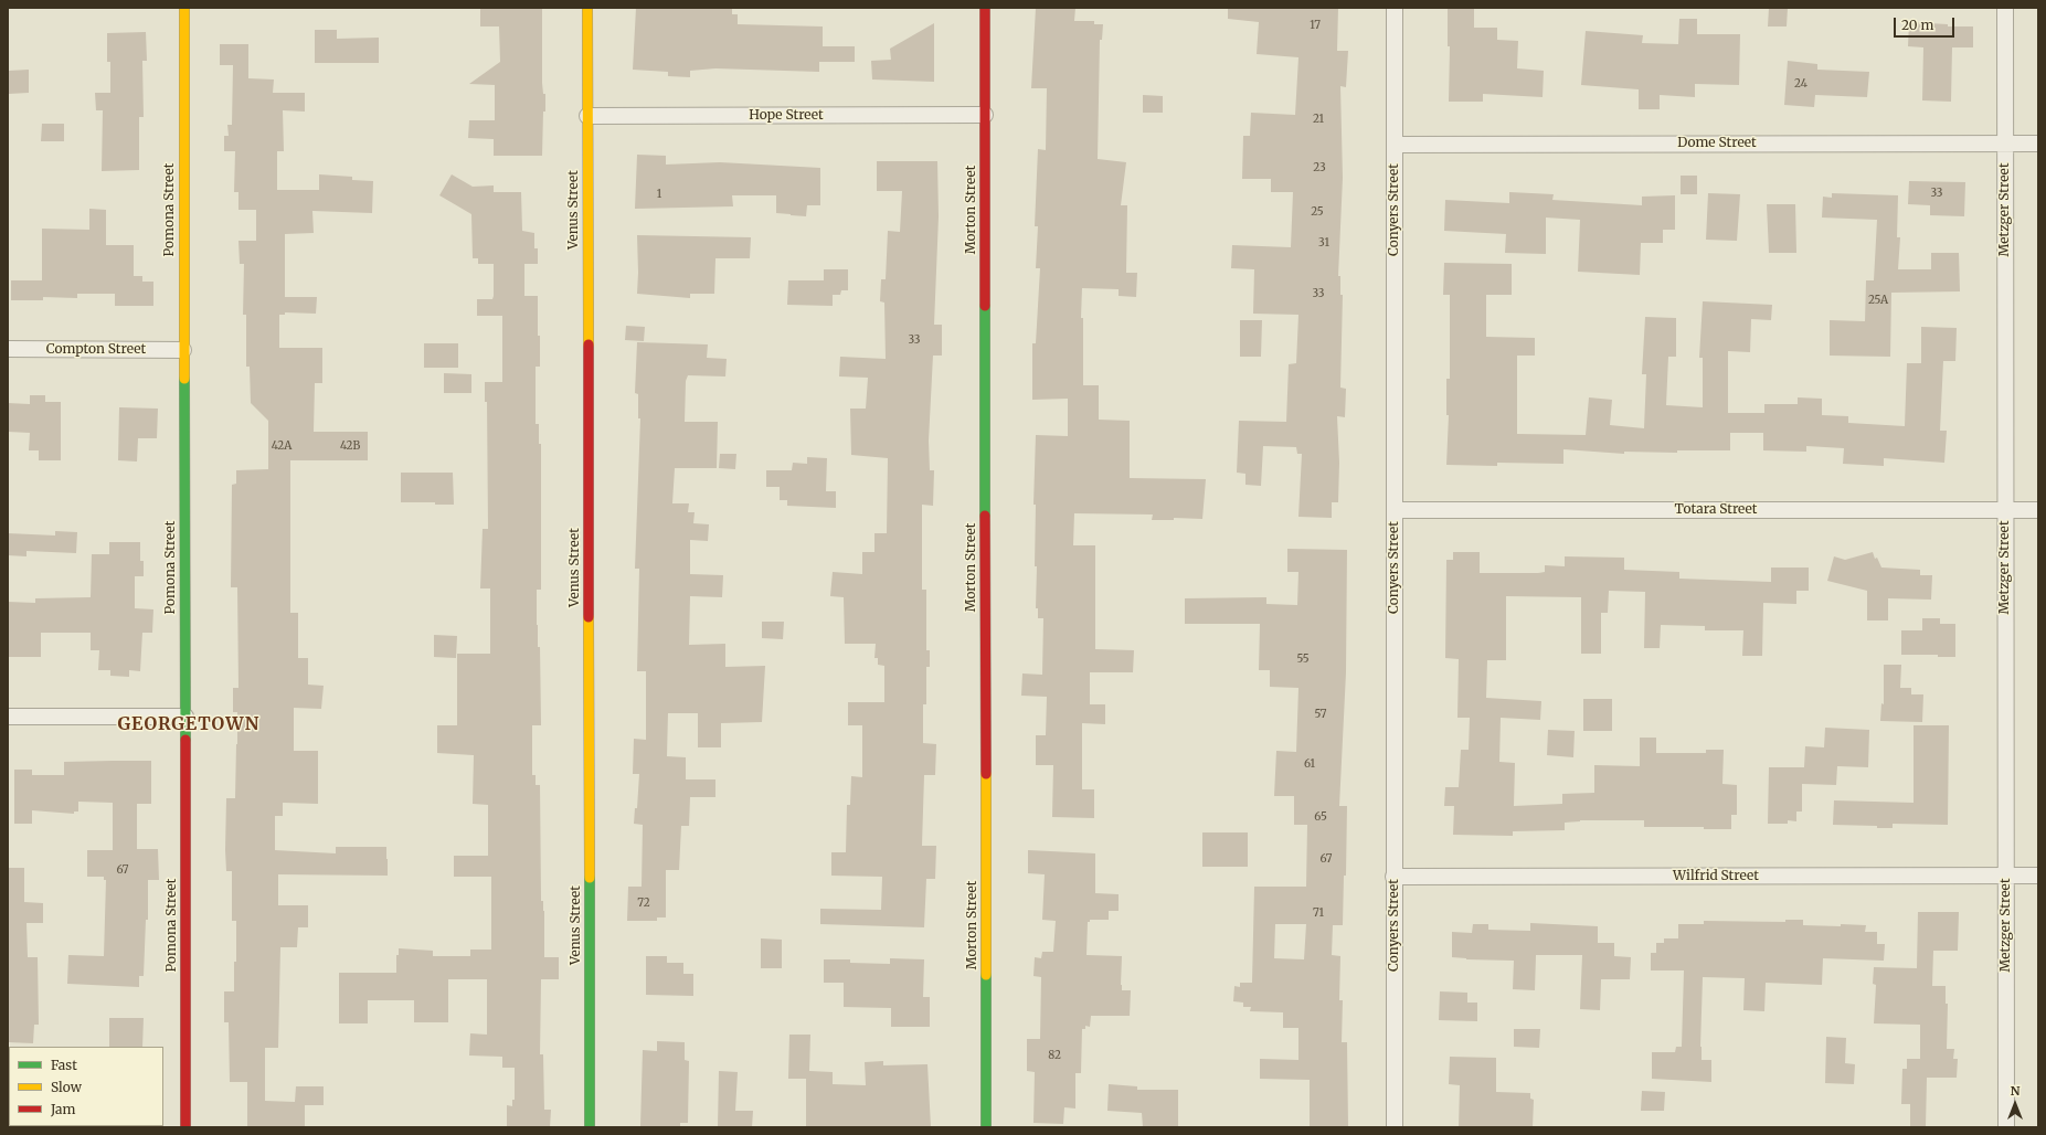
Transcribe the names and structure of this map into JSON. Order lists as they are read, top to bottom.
{
  "streets": {
    "street": [
      "Hope Street",
      "Dome Street",
      "Pomona Street",
      "Venus Street",
      "Morton Street",
      "Conyers Street",
      "Metzger Street",
      "Compton Street",
      "Totara Street",
      "Wilfrid Street"
    ]
  },
  "crossings": [
    ["Hope Street", "Venus Street"],
    ["Hope Street", "Morton Street"],
    ["Dome Street", "Conyers Street"],
    ["Dome Street", "Metzger Street"],
    ["Pomona Street", "Compton Street"],
    ["Conyers Street", "Totara Street"],
    ["Conyers Street", "Wilfrid Street"],
    ["Metzger Street", "Totara Street"],
    ["Metzger Street", "Wilfrid Street"]
  ],
  "districts": ["GEORGETOWN"],
  "house_numbers": [
    "17",
    "24",
    "21",
    "23",
    "33",
    "1",
    "25",
    "31",
    "33",
    "25A",
    "33",
    "42A",
    "42B",
    "55",
    "57",
    "61",
    "65",
    "67",
    "67",
    "72",
    "71",
    "82"
  ],
  "legend": ["Fast", "Slow", "Jam"],
  "scale_bar": "20 m",
  "north": "top"
}
